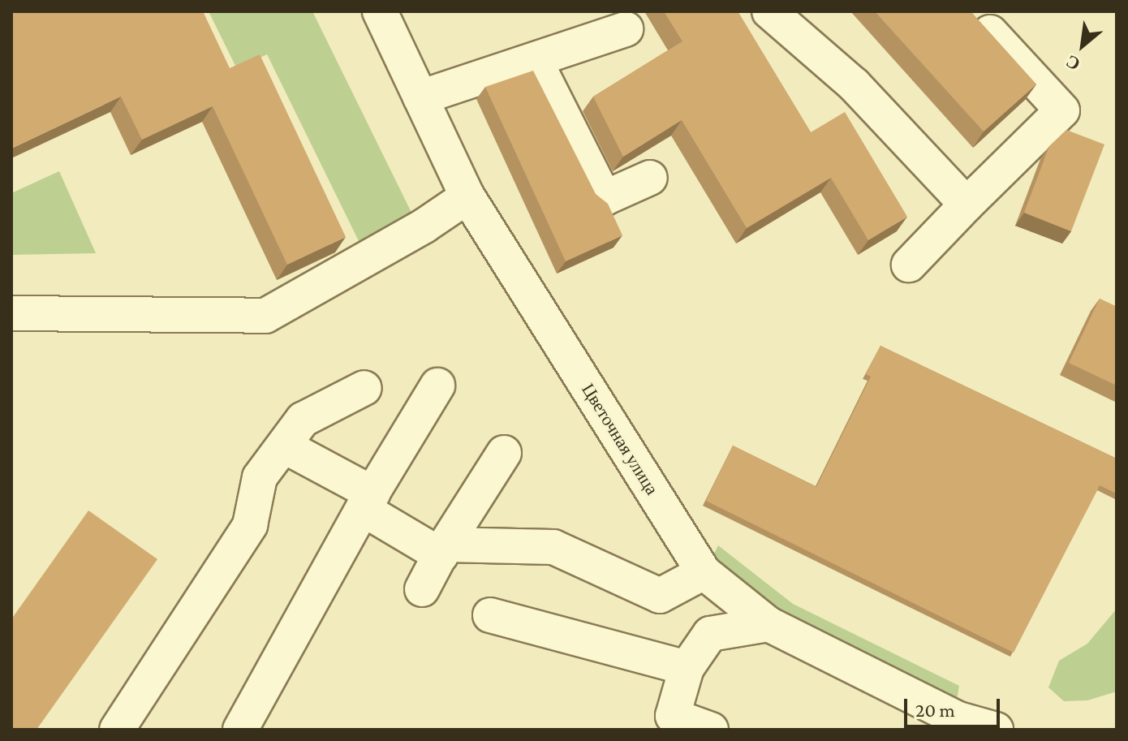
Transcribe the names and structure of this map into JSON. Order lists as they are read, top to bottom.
{
  "streets": {
    "street": ["Цветочная улица"]
  },
  "scale_bar": "20 m",
  "north": "bottom left"
}
